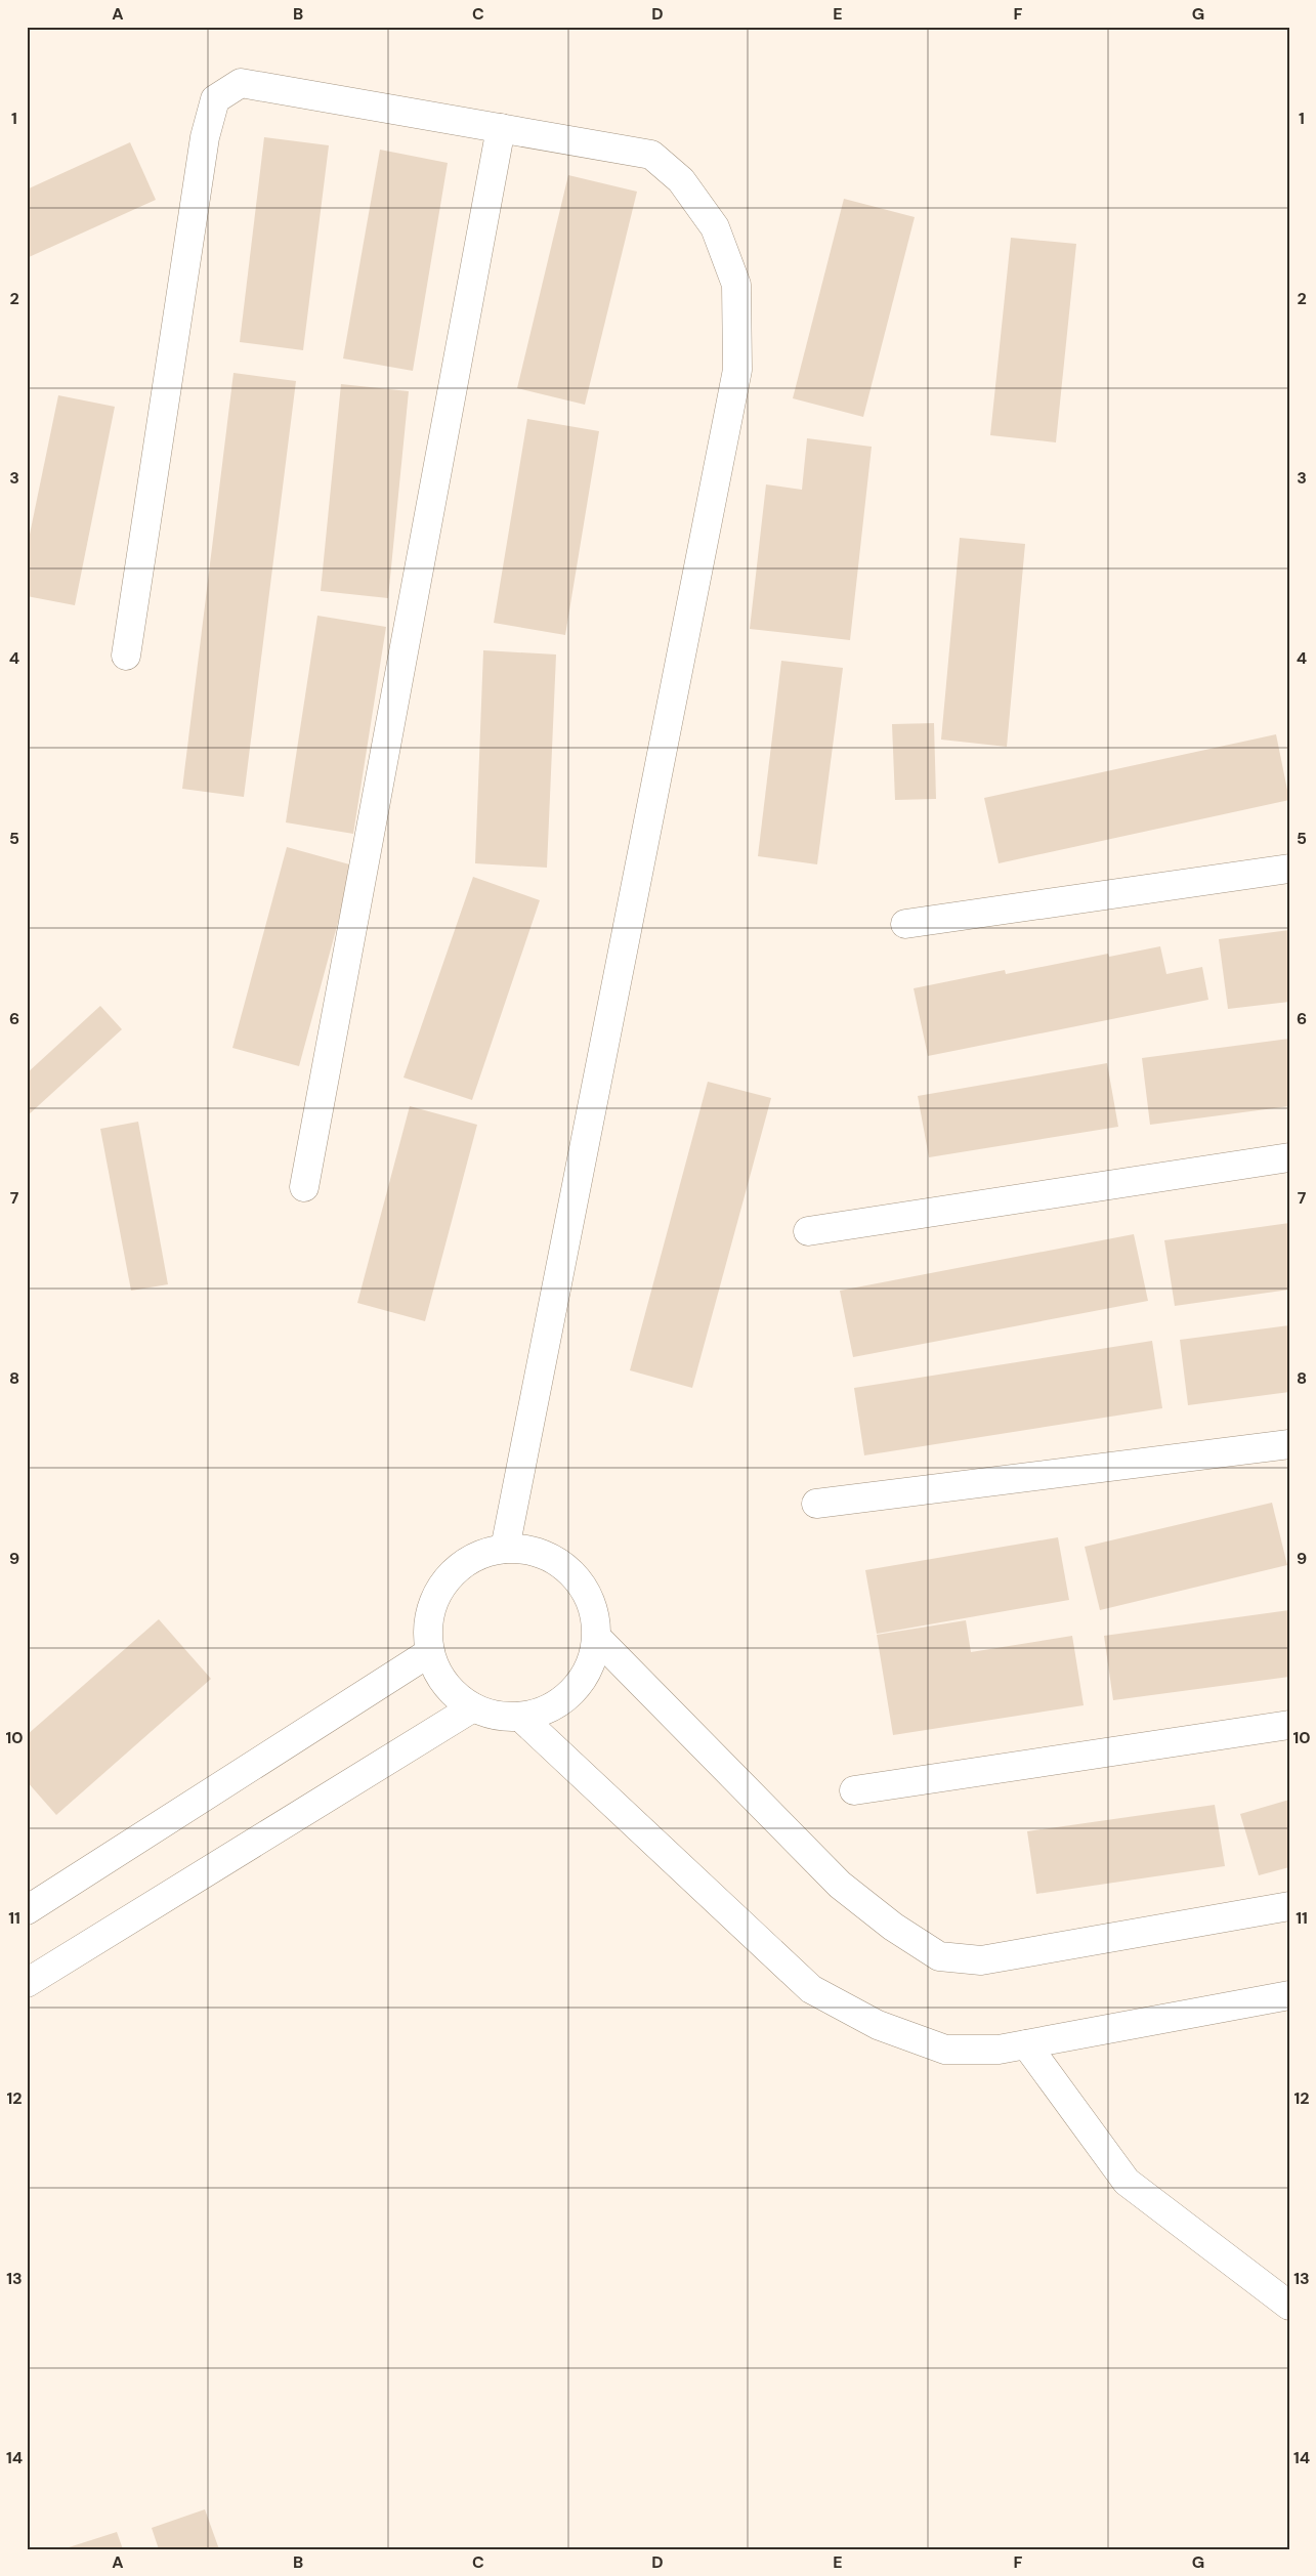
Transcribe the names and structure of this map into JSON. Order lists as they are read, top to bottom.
{
  "grid": {
    "columns": [
      "A",
      "B",
      "C",
      "D",
      "E",
      "F",
      "G"
    ],
    "rows": [
      "1",
      "2",
      "3",
      "4",
      "5",
      "6",
      "7",
      "8",
      "9",
      "10",
      "11",
      "12",
      "13",
      "14"
    ]
  }
}
